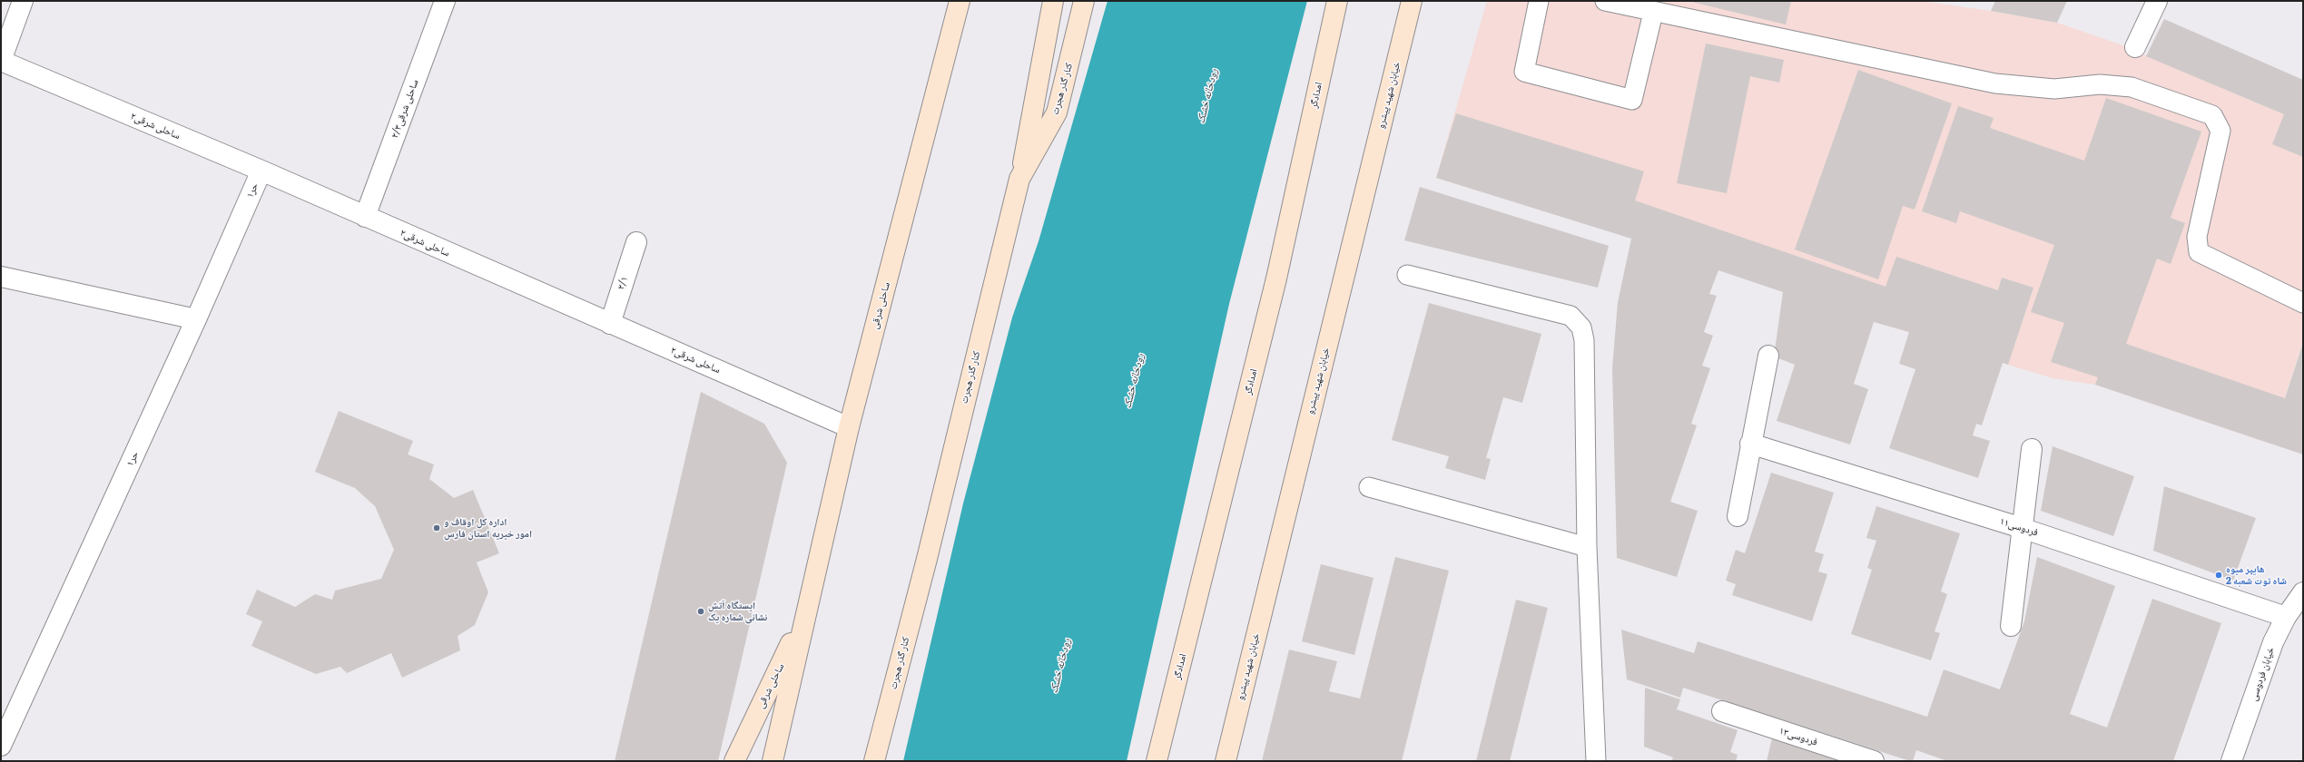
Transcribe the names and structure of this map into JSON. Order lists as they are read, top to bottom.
{
  "streets": {
    "main road": [
      "کنار گذر هجرت",
      "امدادگر",
      "خیابان شهید پیشرو",
      "ساحلی شرقی"
    ],
    "street": [
      "ساحلی شرقی۲/۳",
      "ساحلی شرقی۲",
      "حر۱",
      "۲/‍‍۱",
      "فردوسی۱۱",
      "خیابان فردوسی",
      "فردوسی۱۳"
    ]
  },
  "crossings": [
    ["ساحلی شرقی۲/۳", "ساحلی شرقی۲"],
    ["ساحلی شرقی۲", "حر۱"],
    ["ساحلی شرقی۲", "۲/‍‍۱"],
    ["ساحلی شرقی۲", "ساحلی شرقی"],
    ["فردوسی۱۱", "خیابان فردوسی"]
  ],
  "water": ["رودخانه خشک"],
  "places": ["اداره کل اوقاف و امور خیریه استان فارس", "هایپر میوه شاه توت شعبه 2", "ایستگاه آتش نشانی شماره یک"]
}
